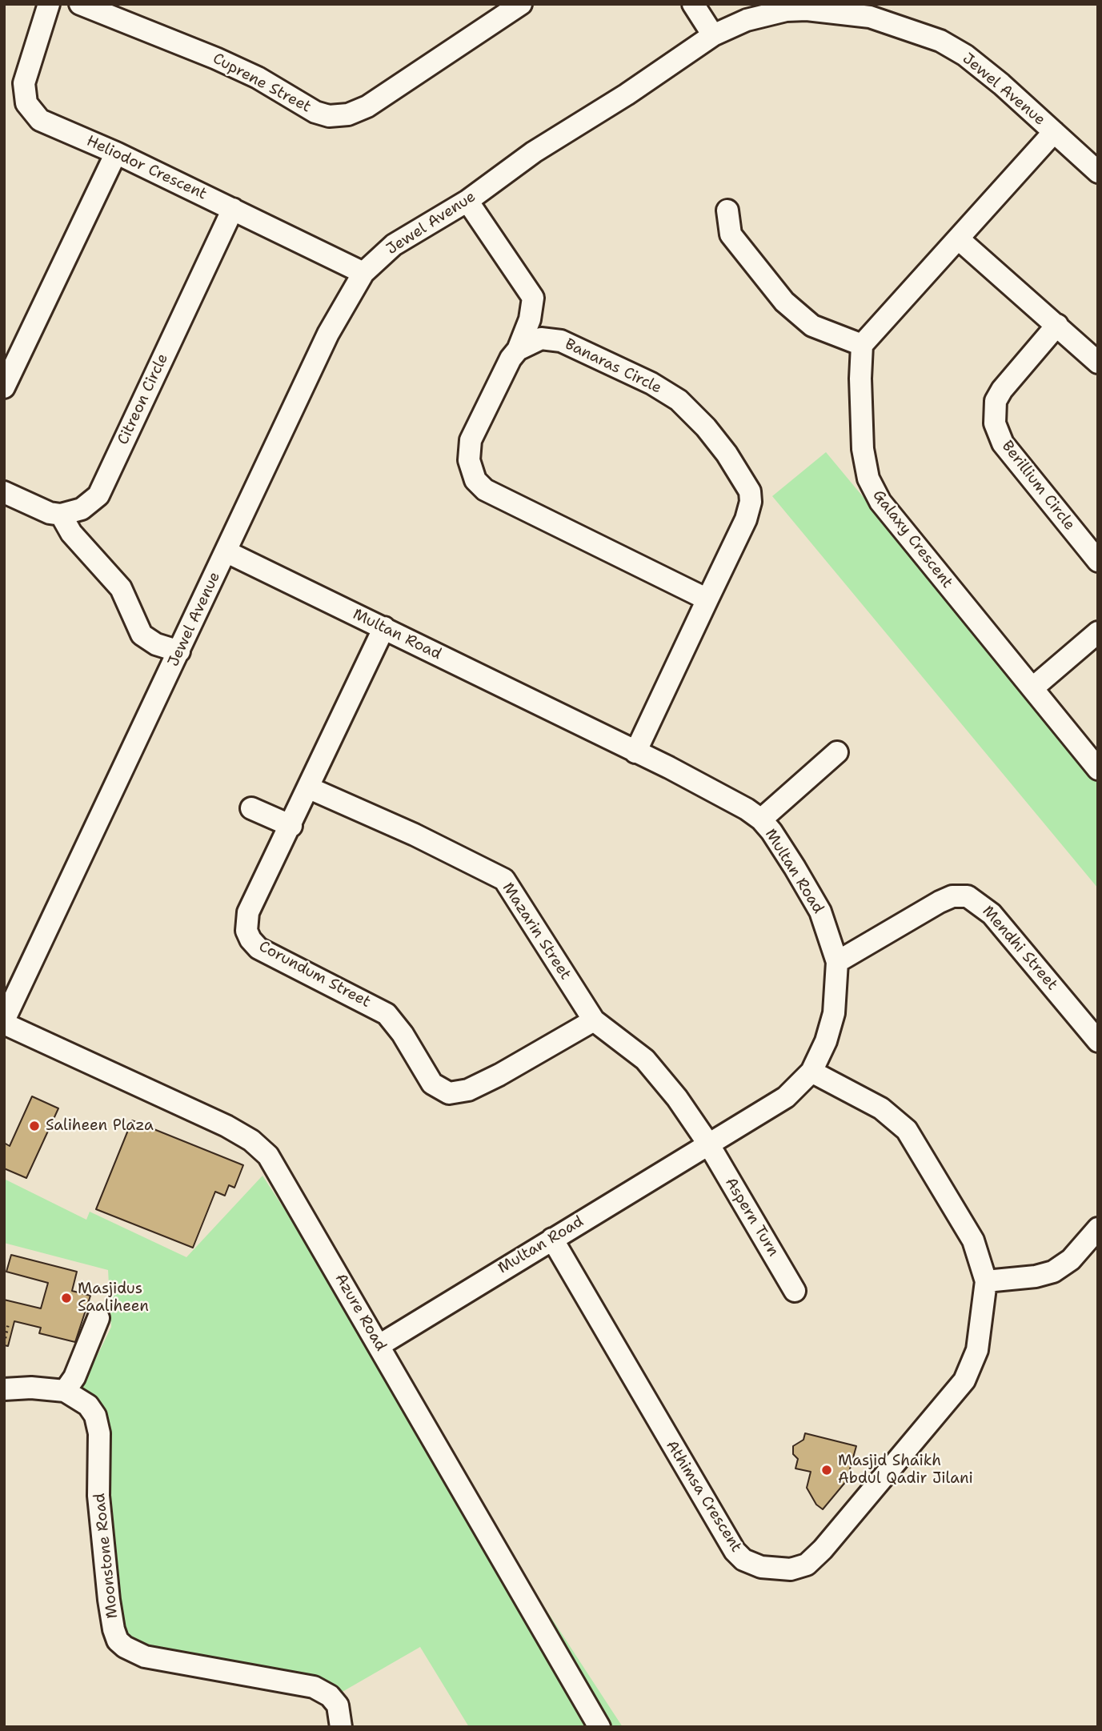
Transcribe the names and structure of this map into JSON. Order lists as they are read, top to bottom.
{
  "streets": {
    "street": [
      "Cuprene Street",
      "Jewel Avenue",
      "Heliodor Crescent",
      "Banaras Circle",
      "Citreon Circle",
      "Berillium Circle",
      "Galaxy Crescent",
      "Multan Road",
      "Mazarin Street",
      "Mendhi Street",
      "Corundum Street",
      "Aspern Turn",
      "Azure Road",
      "Athimsa Crescent",
      "Moonstone Road"
    ]
  },
  "crossings": [
    ["Jewel Avenue", "Heliodor Crescent"],
    ["Jewel Avenue", "Multan Road"],
    ["Jewel Avenue", "Azure Road"],
    ["Heliodor Crescent", "Citreon Circle"],
    ["Banaras Circle", "Multan Road"],
    ["Multan Road", "Mazarin Street"],
    ["Multan Road", "Mendhi Street"],
    ["Multan Road", "Corundum Street"],
    ["Multan Road", "Aspern Turn"],
    ["Multan Road", "Azure Road"],
    ["Multan Road", "Athimsa Crescent"],
    ["Mazarin Street", "Corundum Street"],
    ["Mazarin Street", "Aspern Turn"]
  ],
  "places": ["Saliheen Plaza", "Masjidus Saaliheen", "Masjid Shaikh Abdul Qadir Jilani"]
}
